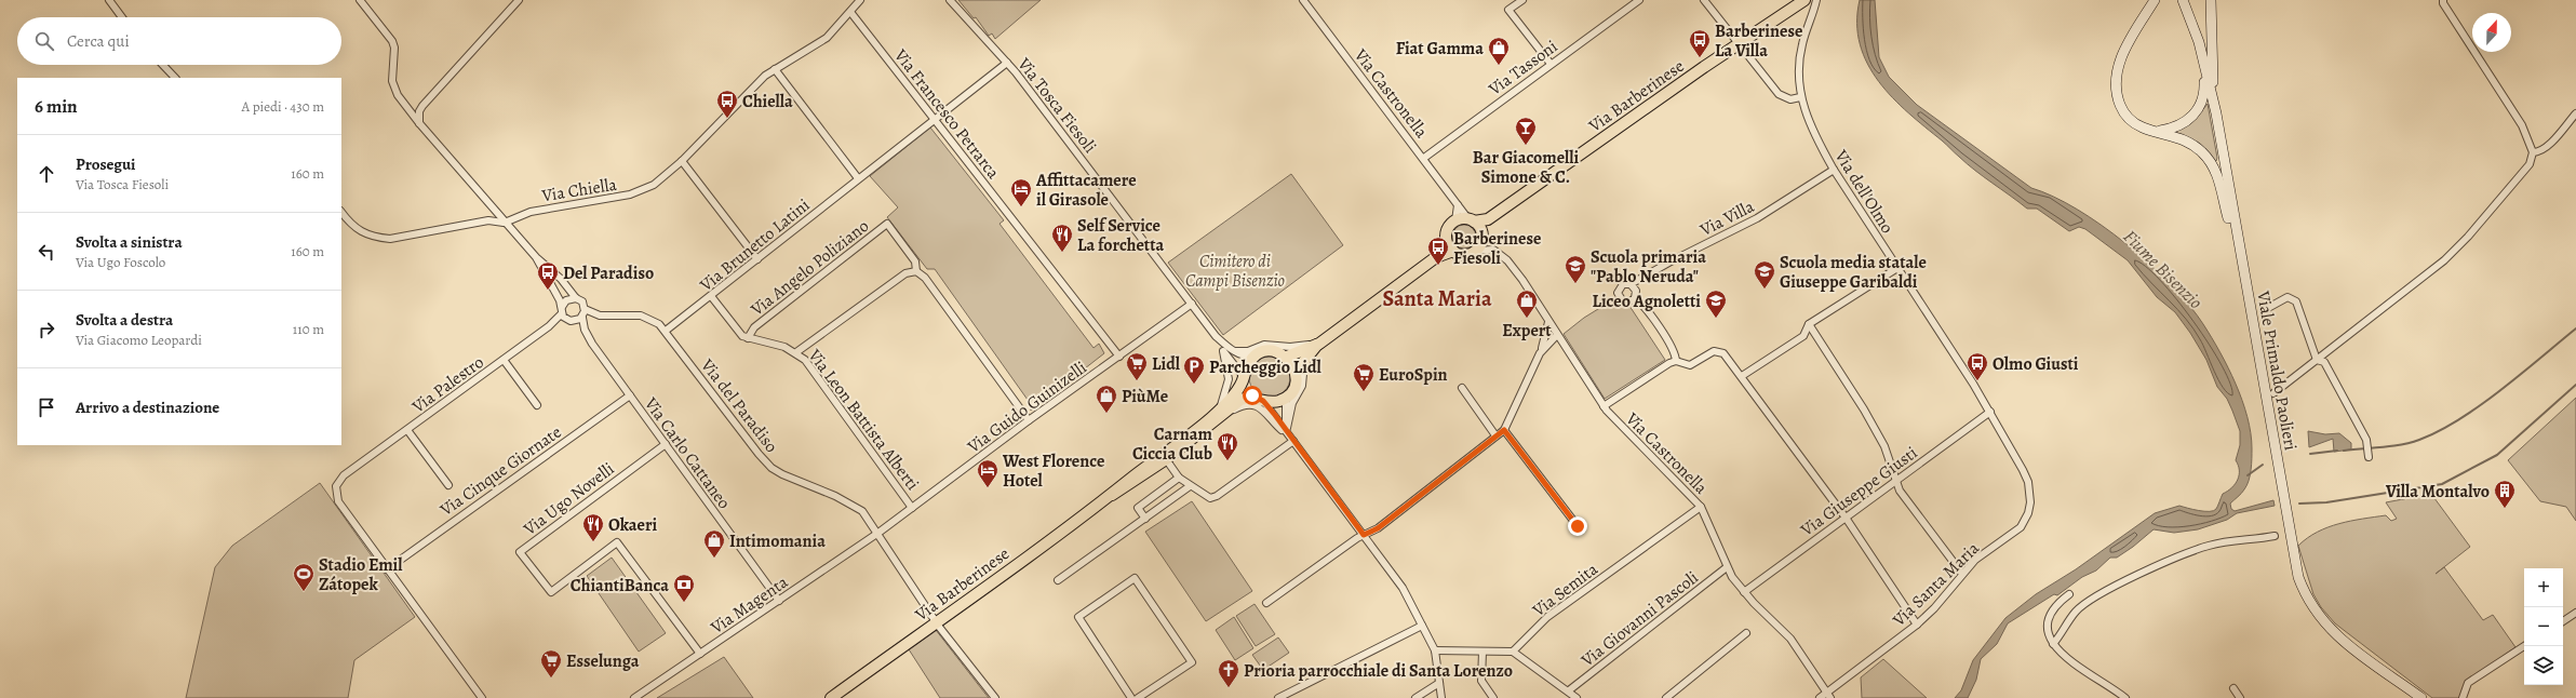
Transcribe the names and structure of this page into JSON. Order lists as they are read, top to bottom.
{
  "streets": {
    "main road": ["Via Barberinese", "Viale Primaldo Paolieri"],
    "street": [
      "Via Tassoni",
      "Via Castronella",
      "Via Tosca Fiesoli",
      "Via Francesco Petrarca",
      "Via Chiella",
      "Via dell'Olmo",
      "Via Villa",
      "Via Brunetto Latini",
      "Via Angelo Poliziano",
      "Via Palestro",
      "Via del Paradiso",
      "Via Guido Guinizelli",
      "Via Leon Battista Alberti",
      "Via Carlo Cattaneo",
      "Via Cinque Giornate",
      "Via Giuseppe Giusti",
      "Via Ugo Novelli",
      "Via Santa Maria",
      "Via Semita",
      "Via Magenta",
      "Via Giovanni Pascoli"
    ]
  },
  "crossings": [
    ["Via Tassoni", "Via Castronella"],
    ["Via Castronella", "Via Barberinese"],
    ["Via Castronella", "Via Giuseppe Giusti"],
    ["Via Castronella", "Via Santa Maria"],
    ["Via Castronella", "Via Semita"],
    ["Via Castronella", "Via Giovanni Pascoli"],
    ["Via Barberinese", "Via Tosca Fiesoli"],
    ["Via Barberinese", "Via del Paradiso"],
    ["Via Tosca Fiesoli", "Via Brunetto Latini"],
    ["Via Tosca Fiesoli", "Via Guido Guinizelli"],
    ["Via Francesco Petrarca", "Via Chiella"],
    ["Via Francesco Petrarca", "Via Brunetto Latini"],
    ["Via Francesco Petrarca", "Via Guido Guinizelli"],
    ["Via dell'Olmo", "Via Villa"],
    ["Via dell'Olmo", "Via Giuseppe Giusti"],
    ["Via dell'Olmo", "Via Santa Maria"],
    ["Via Brunetto Latini", "Via del Paradiso"],
    ["Via Angelo Poliziano", "Via Leon Battista Alberti"],
    ["Via Palestro", "Via del Paradiso"],
    ["Via Palestro", "Via Carlo Cattaneo"],
    ["Via Palestro", "Via Cinque Giornate"],
    ["Via del Paradiso", "Via Guido Guinizelli"],
    ["Via del Paradiso", "Via Carlo Cattaneo"],
    ["Via del Paradiso", "Via Magenta"],
    ["Via Guido Guinizelli", "Via Leon Battista Alberti"],
    ["Via Guido Guinizelli", "Via Magenta"],
    ["Via Carlo Cattaneo", "Via Cinque Giornate"],
    ["Via Carlo Cattaneo", "Via Ugo Novelli"],
    ["Via Carlo Cattaneo", "Via Magenta"],
    ["Via Ugo Novelli", "Via Magenta"]
  ],
  "districts": ["Santa Maria"],
  "water": ["Fiume Bisenzio"],
  "parks": ["Cimitero di Campi Bisenzio"],
  "places": {
    "bus stop": [
      "Barberinese La Villa",
      "Chiella",
      "Barberinese Fiesoli",
      "Del Paradiso",
      "Olmo Giusti"
    ],
    "shop": [
      "Fiat Gamma",
      "Expert",
      "PiùMe",
      "Intimomania"
    ],
    "bar": ["Bar Giacomelli Simone & C."],
    "hotel": ["Affittacamere il Girasole", "West Florence Hotel"],
    "restaurant": ["Self Service La forchetta", "Carnam Ciccia Club", "Okaeri"],
    "school or university": ["Scuola primaria \"Pablo Neruda\"", "Scuola media statale Giuseppe Garibaldi", "Liceo Agnoletti"],
    "supermarket": ["Lidl", "EuroSpin", "Esselunga"],
    "parking": ["Parcheggio Lidl"],
    "building": ["Villa Montalvo"],
    "sports": ["Stadio Emil Zátopek"],
    "bank": ["ChiantiBanca"],
    "church": ["Prioria parrocchiale di Santa Lorenzo"]
  },
  "north": "top",
  "page": {
    "search": "Cerca qui",
    "heading": ["6 min", "A piedi · 430 m"],
    "list": [
      ["Prosegui", "Via Tosca Fiesoli", "160 m"],
      ["Svolta a sinistra", "Via Ugo Foscolo", "160 m"],
      ["Svolta a destra", "Via Giacomo Leopardi", "110 m"],
      "Arrivo a destinazione"
    ],
    "map_buttons": ["+", "−"]
  }
}
